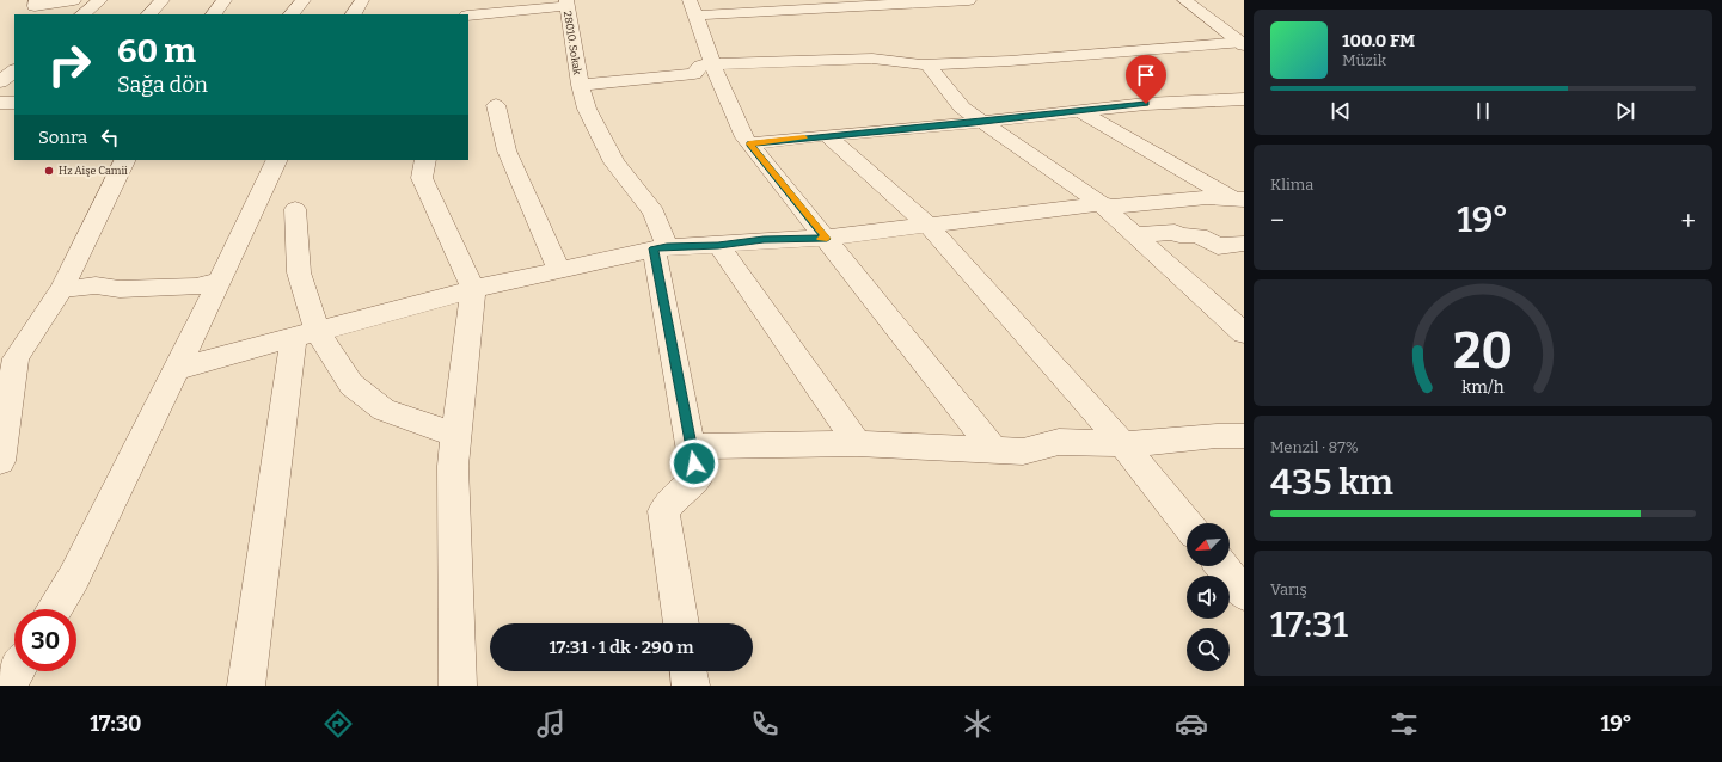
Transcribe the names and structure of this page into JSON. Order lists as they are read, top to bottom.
{
  "streets": {
    "street": ["28010. Sokak"]
  },
  "places": ["Hz Aişe Camii"],
  "north": "bottom left",
  "page": {
    "turn": ["60 m", "Sağa dön"],
    "song": ["100.0 FM", "Müzik"],
    "then": "Sonra",
    "tile": [
      "Klima",
      ["Menzil · 87%", "435 km"],
      ["Varış", "17:31"]
    ],
    "heat": ["−", "19°", "+"],
    "limit": "30",
    "trip": "17:31 · 1 dk · 290 m",
    "tabs": ["17:30", "19°"],
    "gauge": ["20", "km/h"]
  }
}
